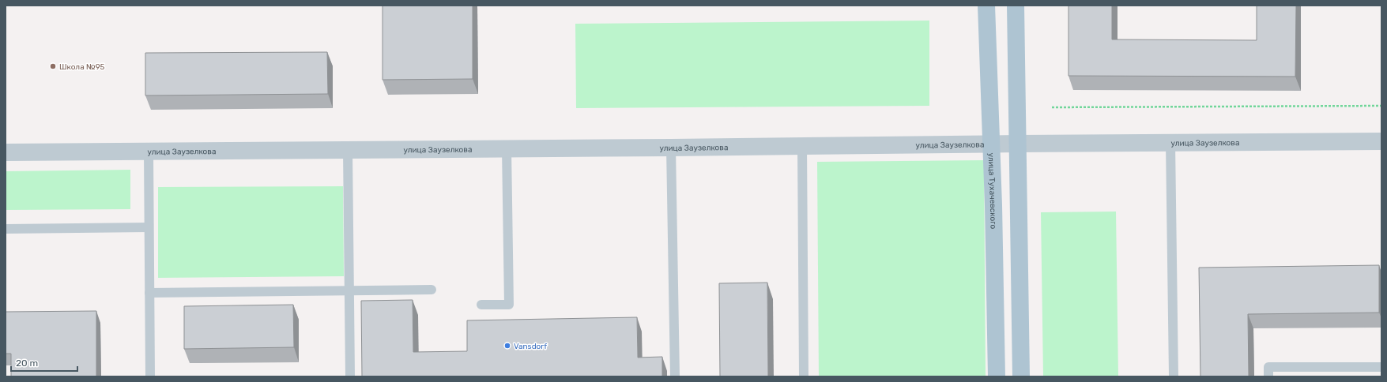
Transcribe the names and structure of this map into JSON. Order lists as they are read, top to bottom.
{
  "streets": {
    "main road": ["улица Тухачевского"],
    "street": ["улица Заузелкова"]
  },
  "crossings": [
    ["улица Заузелкова", "улица Тухачевского"]
  ],
  "places": ["Школа №95", "Vansdorf"],
  "scale_bar": "20 m"
}
